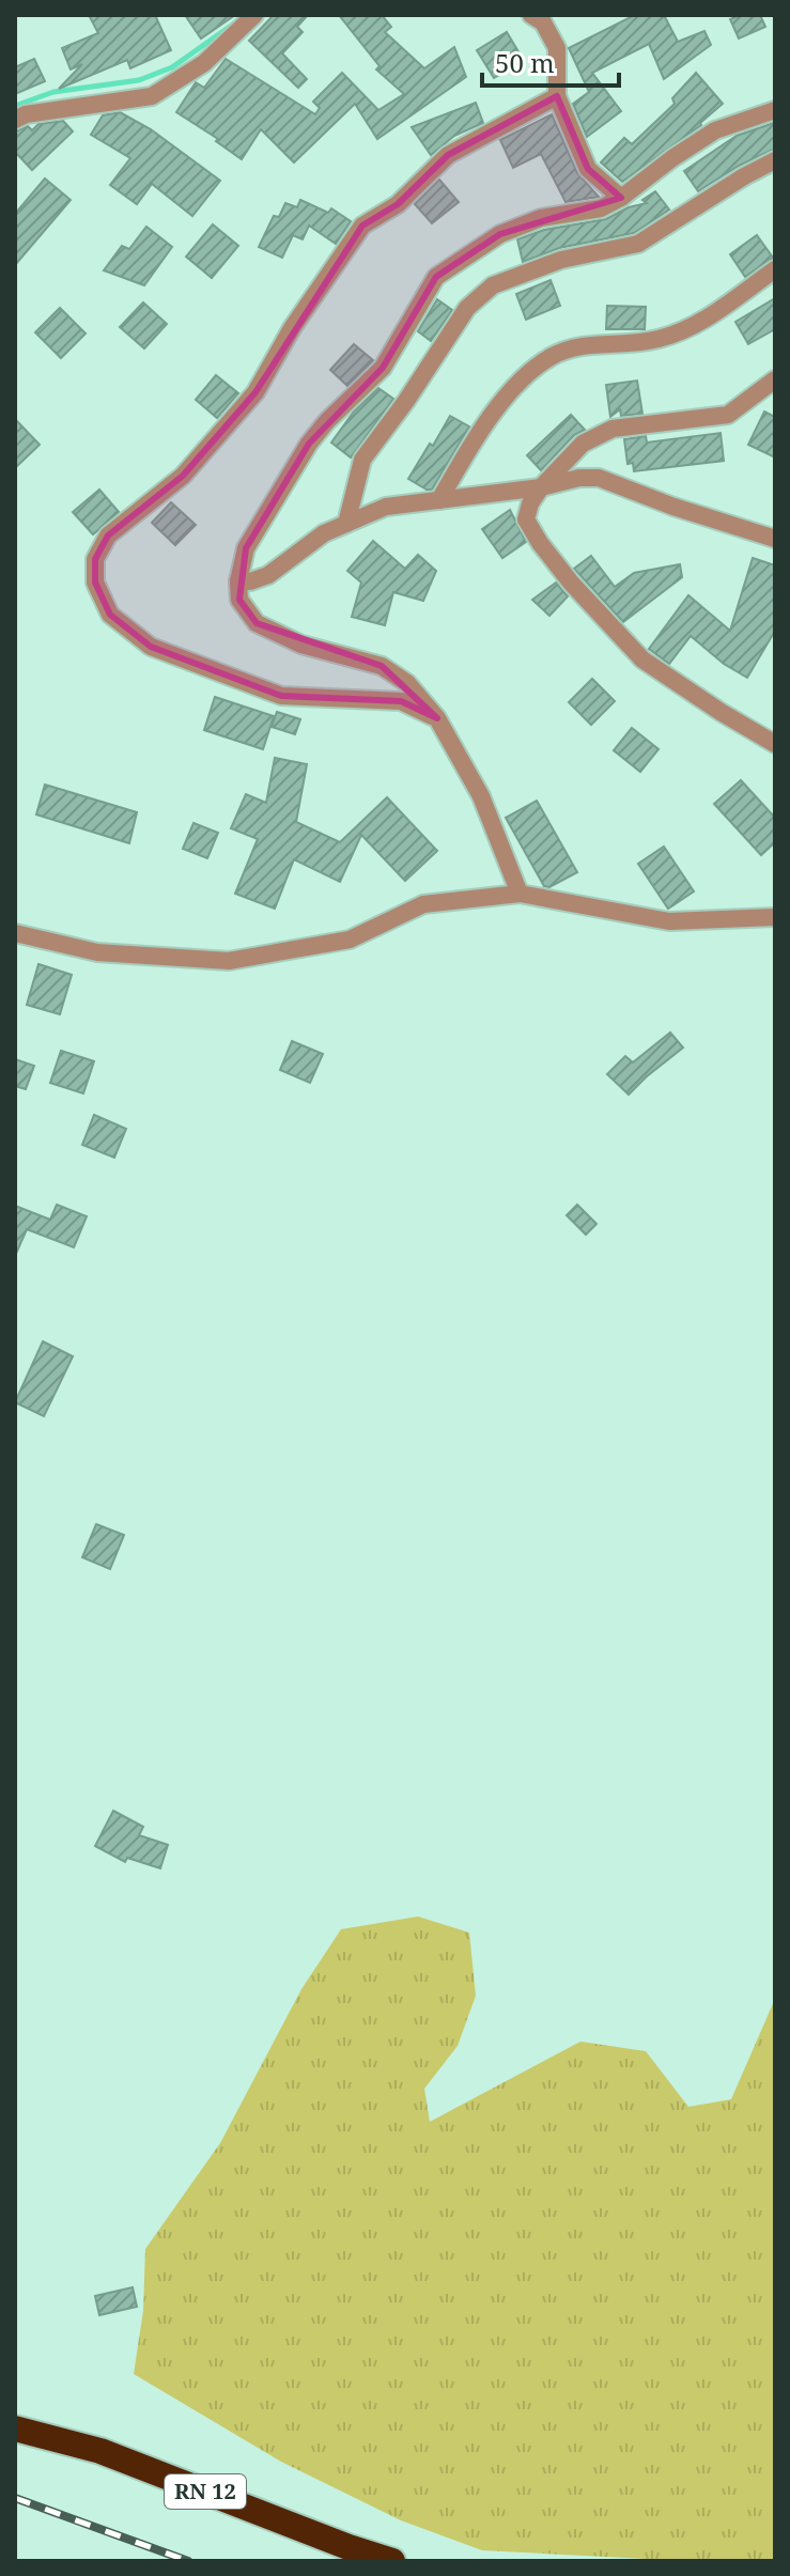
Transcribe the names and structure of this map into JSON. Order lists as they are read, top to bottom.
{
  "streets": {
    "highway": ["RN 12"]
  },
  "scale_bar": "50 m"
}
